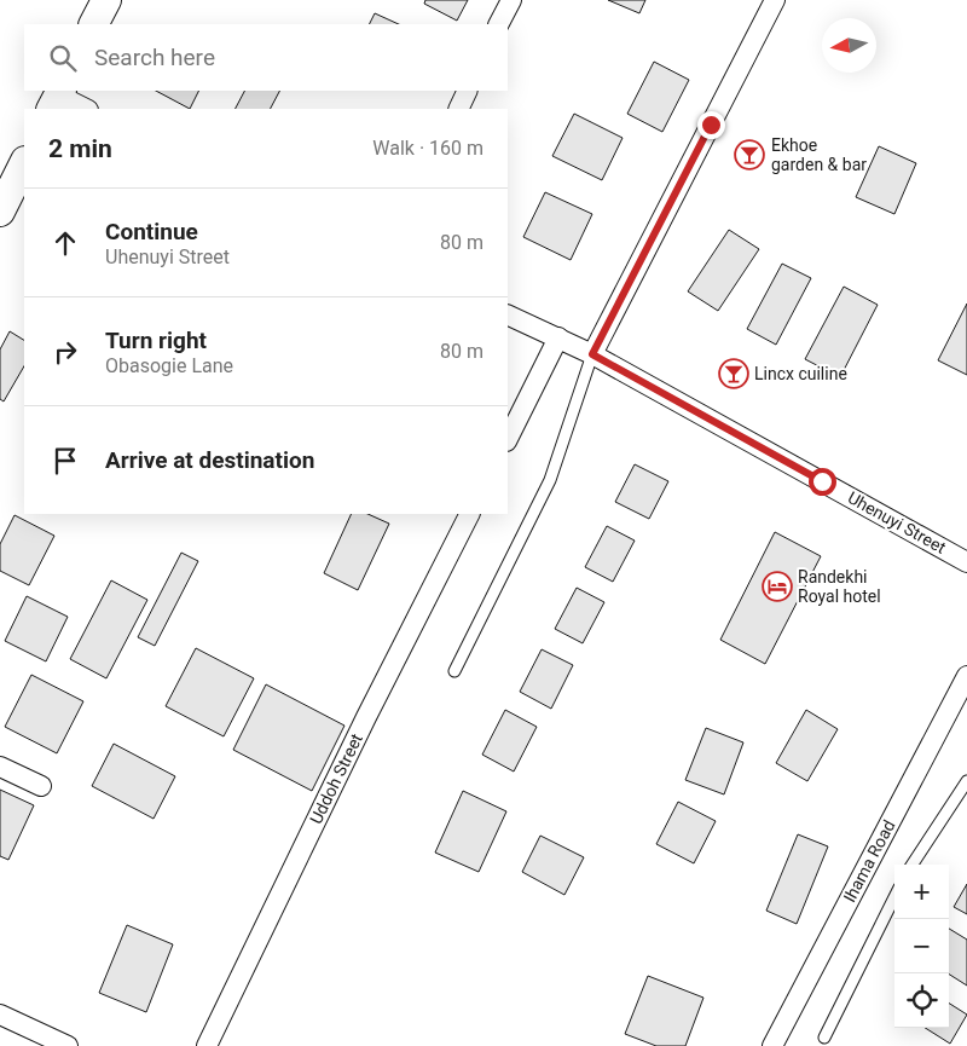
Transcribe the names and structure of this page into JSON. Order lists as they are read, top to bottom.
{
  "streets": {
    "street": ["Uhenuyi Street", "Uddoh Street", "Ihama Road"]
  },
  "places": {
    "bar": ["Ekhoe garden & bar", "Lincx cuiline"],
    "hotel": ["Randekhi Royal hotel"]
  },
  "north": "left",
  "page": {
    "search": "Search here",
    "heading": ["2 min", "Walk · 160 m"],
    "list": [
      ["Continue", "Uhenuyi Street", "80 m"],
      ["Turn right", "Obasogie Lane", "80 m"],
      "Arrive at destination"
    ],
    "map_buttons": ["+", "−"]
  }
}
